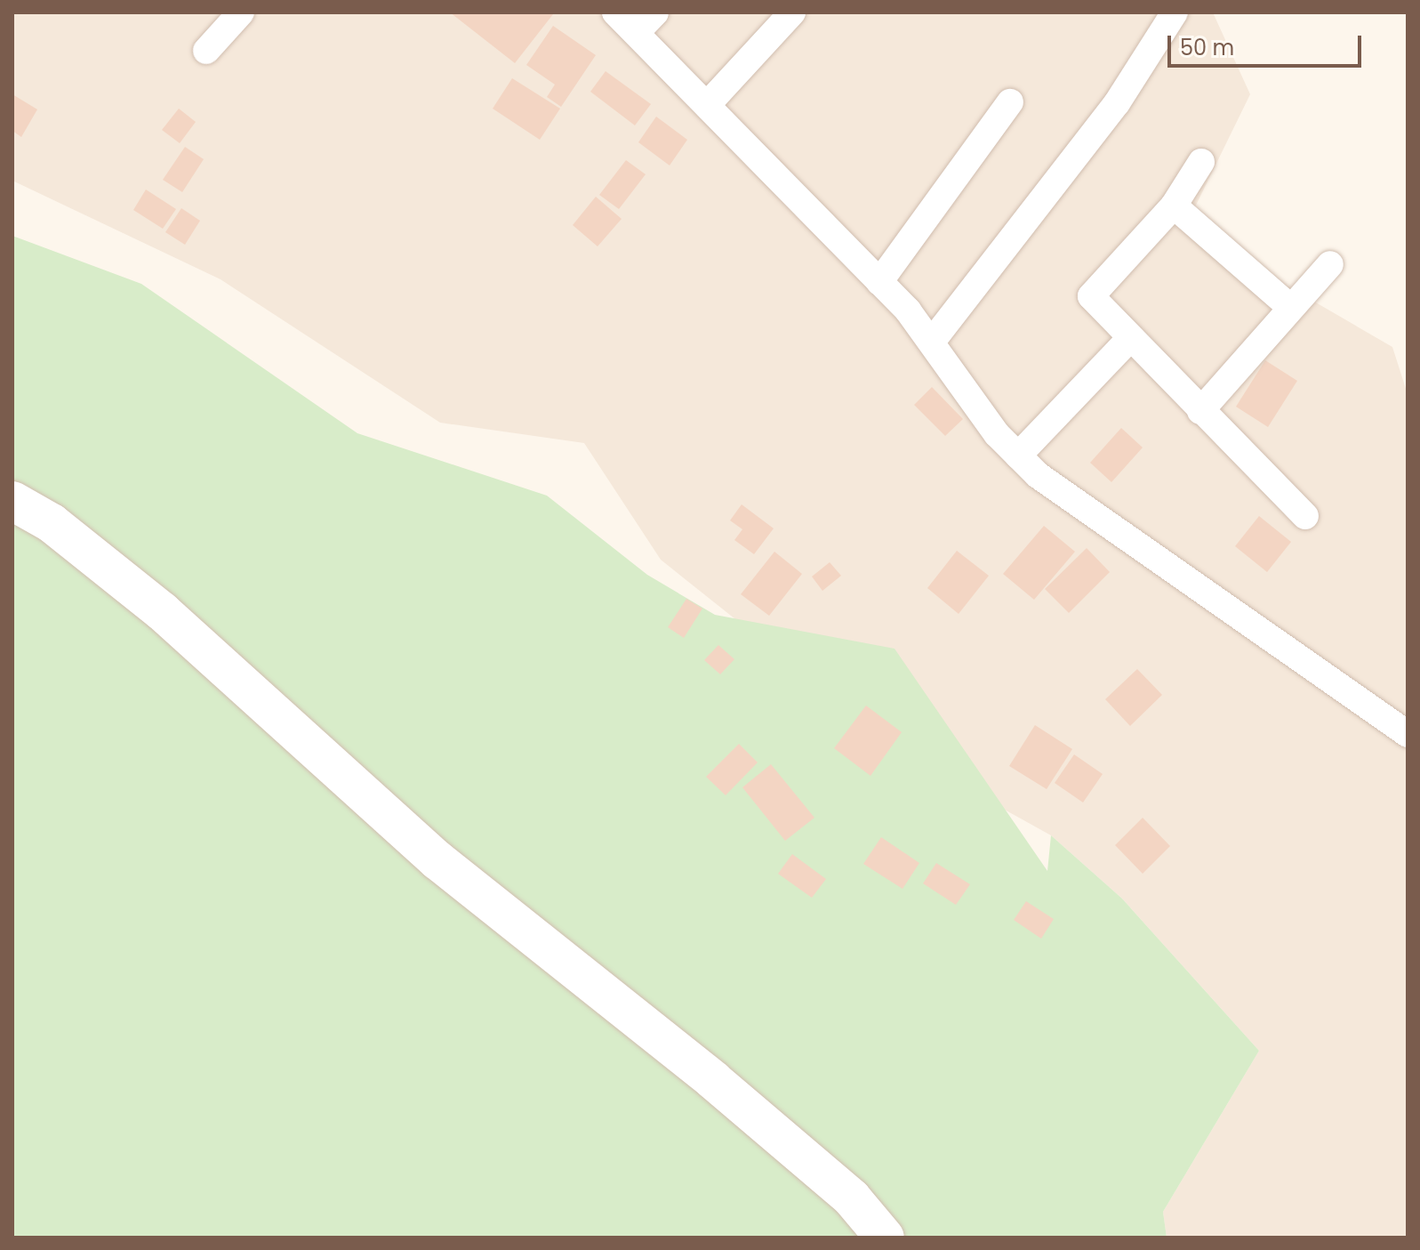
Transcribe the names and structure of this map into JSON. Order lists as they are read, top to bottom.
{
  "scale_bar": "50 m"
}
